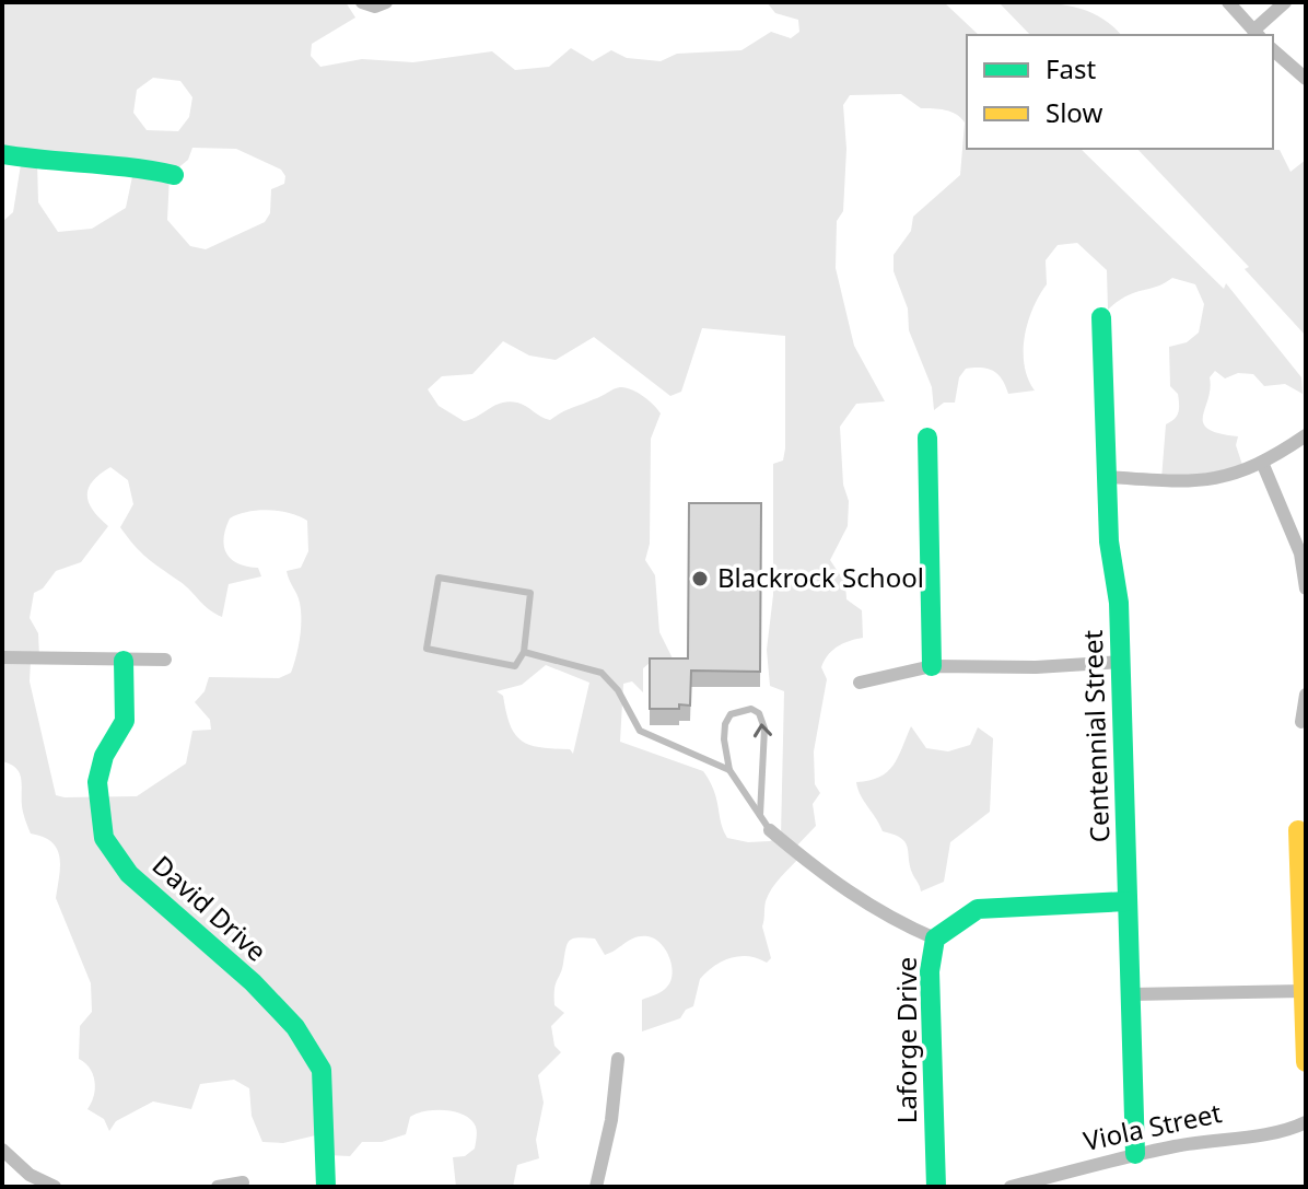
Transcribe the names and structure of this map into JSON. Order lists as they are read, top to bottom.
{
  "streets": {
    "street": [
      "Centennial Street",
      "David Drive",
      "Laforge Drive",
      "Viola Street"
    ]
  },
  "crossings": [
    ["Centennial Street", "Laforge Drive"],
    ["Centennial Street", "Viola Street"]
  ],
  "places": ["Blackrock School"],
  "legend": ["Fast", "Slow"]
}
